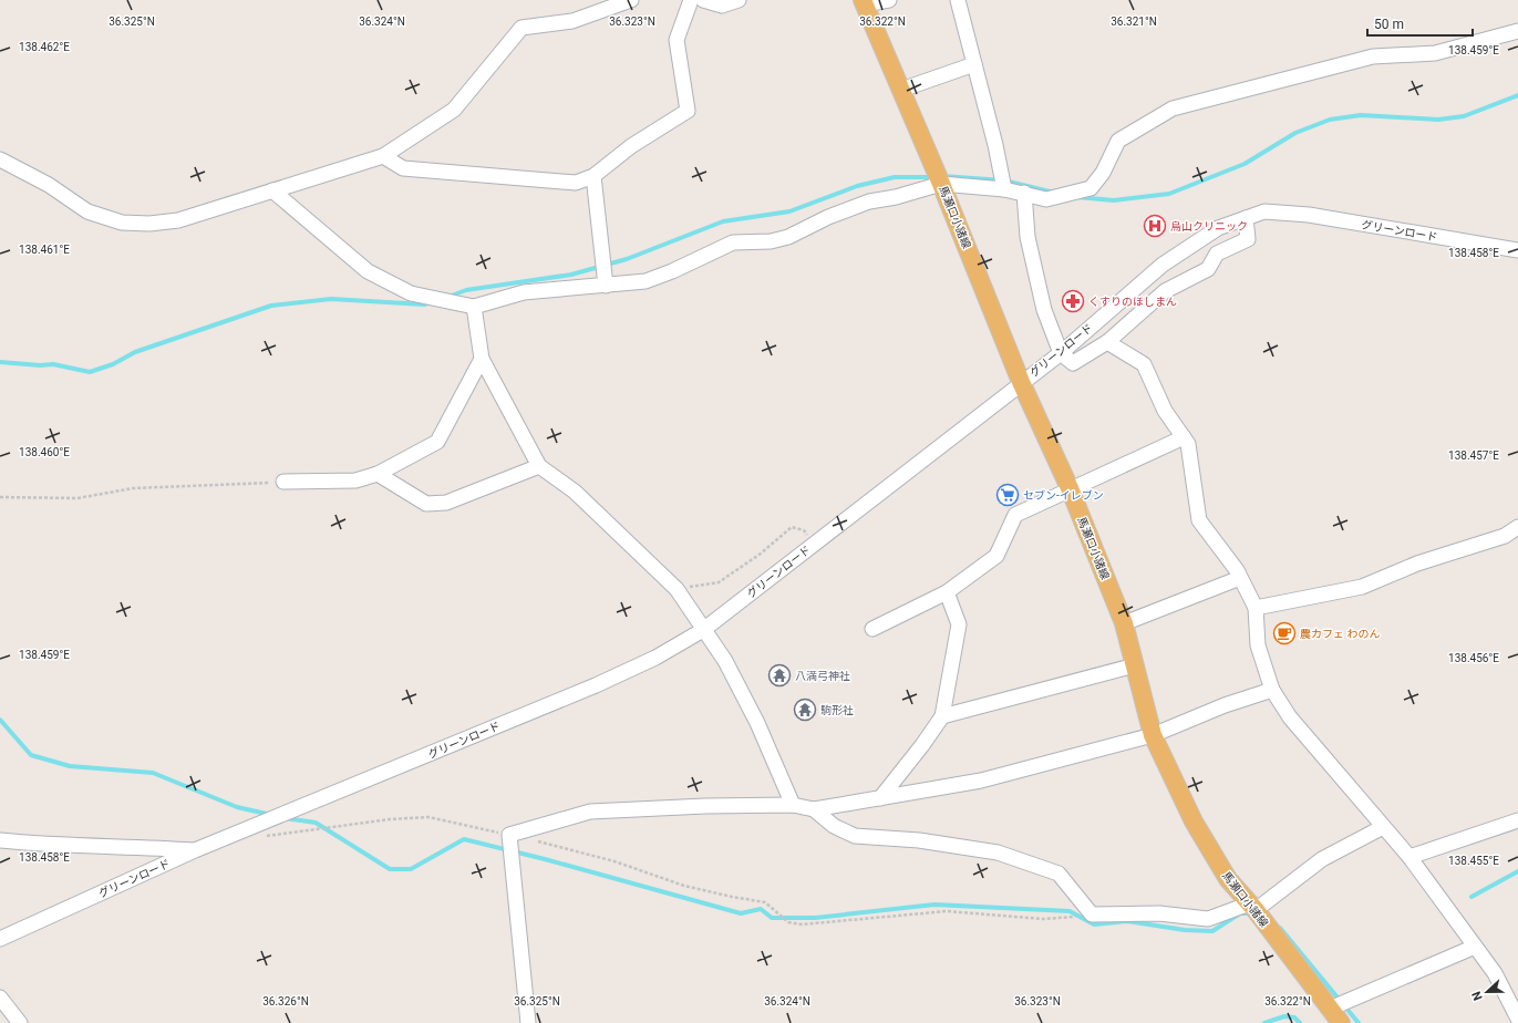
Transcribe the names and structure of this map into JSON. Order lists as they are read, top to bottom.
{
  "streets": {
    "main road": ["馬瀬口小諸線"],
    "street": ["グリーンロード"]
  },
  "crossings": [
    ["馬瀬口小諸線", "グリーンロード"]
  ],
  "places": {
    "hospital": ["烏山クリニック"],
    "pharmacy": ["くすりのほしまん"],
    "supermarket": ["セブン-イレブン"],
    "cafe": ["農カフェ わのん"],
    "temple": ["八満弓神社", "駒形社"]
  },
  "scale_bar": "50 m",
  "north": "left",
  "coordinates": [
    "36.325°N",
    "36.324°N",
    "36.323°N",
    "36.322°N",
    "36.321°N",
    "138.462°E",
    "138.459°E",
    "138.461°E",
    "138.458°E",
    "138.460°E",
    "138.457°E",
    "138.456°E",
    "138.455°E",
    "36.326°N"
  ]
}
